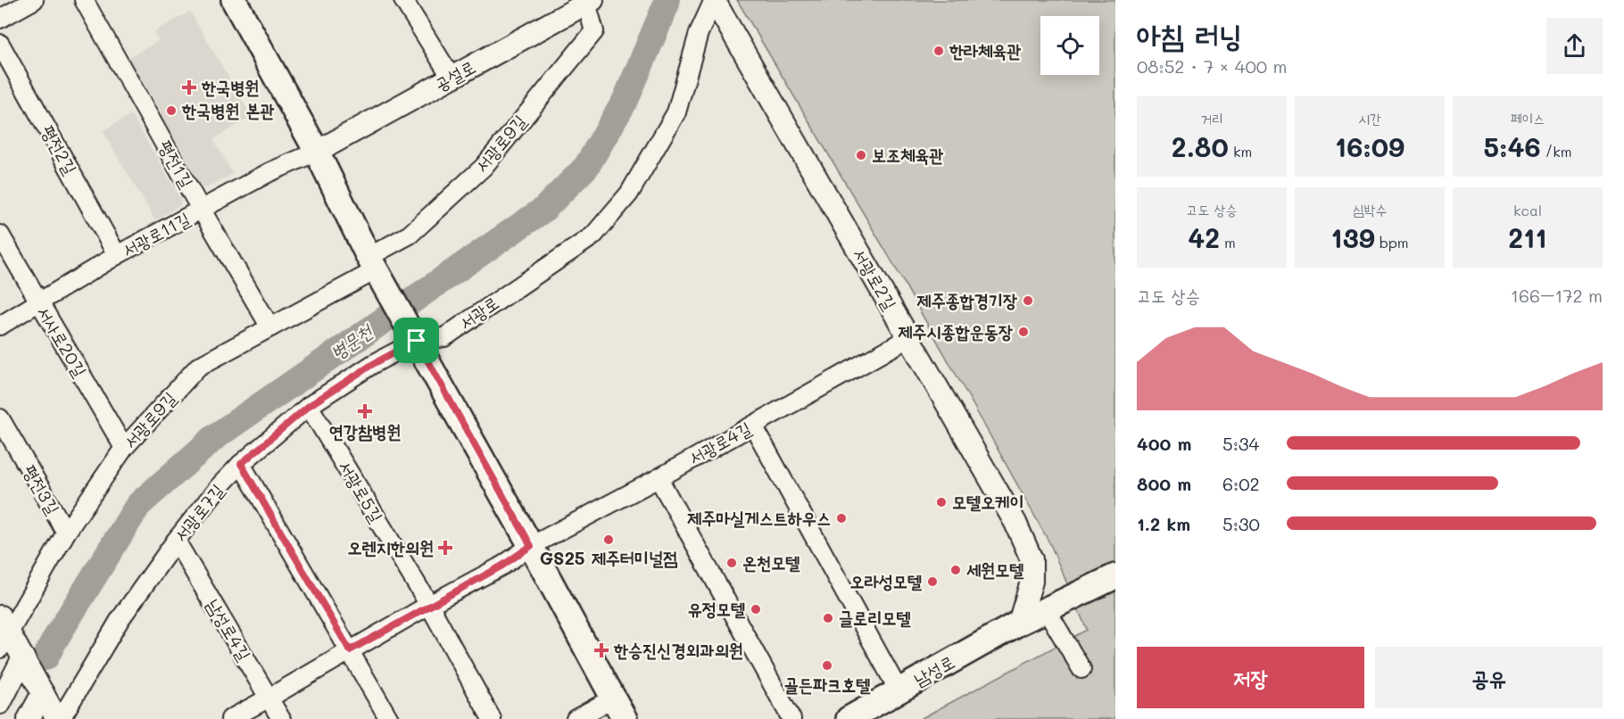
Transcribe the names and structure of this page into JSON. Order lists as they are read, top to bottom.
{
  "streets": {
    "main road": ["남성로"],
    "street": [
      "공설로",
      "서광로9길",
      "평전2길",
      "평전1길",
      "서광로11길",
      "서광로2길",
      "서광로",
      "서사로20길",
      "서광로4길",
      "평전3길",
      "서광로5길",
      "서광로7길",
      "남성로4길"
    ]
  },
  "crossings": [
    ["공설로", "서광로9길"],
    ["공설로", "서광로11길"],
    ["서광로9길", "평전1길"],
    ["서광로9길", "서사로20길"],
    ["서광로9길", "평전3길"],
    ["평전2길", "서광로11길"],
    ["평전1길", "서광로11길"],
    ["서광로11길", "서사로20길"],
    ["서광로2길", "서광로"],
    ["서광로2길", "서광로4길"],
    ["서광로2길", "남성로"],
    ["서광로", "서광로7길"],
    ["서광로5길", "서광로7길"],
    ["서광로7길", "남성로4길"]
  ],
  "water": ["병문천"],
  "places": {
    "other": [
      "한라체육관",
      "한국병원 본관",
      "보조체육관",
      "제주종합경기장",
      "제주시종합운동장",
      "모텔오케이",
      "제주마실게스트하우스",
      "GS25 제주터미널점",
      "온천모텔",
      "세원모텔",
      "오라성모텔",
      "유정모텔",
      "글로리모텔",
      "골든파크호텔"
    ],
    "health": [
      "한국병원",
      "연강참병원",
      "오렌지한의원",
      "한승진신경외과의원"
    ]
  },
  "page": {
    "heading": ["아침 러닝", "08:52 · 7 × 400 m"],
    "stats": [
      ["거리", "2.80 km"],
      ["시간", "16:09"],
      ["페이스", "5:46 /km"],
      ["고도 상승", "42 m"],
      ["심박수", "139 bpm"],
      ["kcal", "211"]
    ],
    "chart": ["고도 상승", "166–172 m"],
    "list": [
      {
        "name": "400 m",
        "note": "5:34"
      },
      {
        "name": "800 m",
        "note": "6:02"
      },
      {
        "name": "1.2 km",
        "note": "5:30"
      }
    ],
    "buttons": ["저장", "공유"]
  }
}
